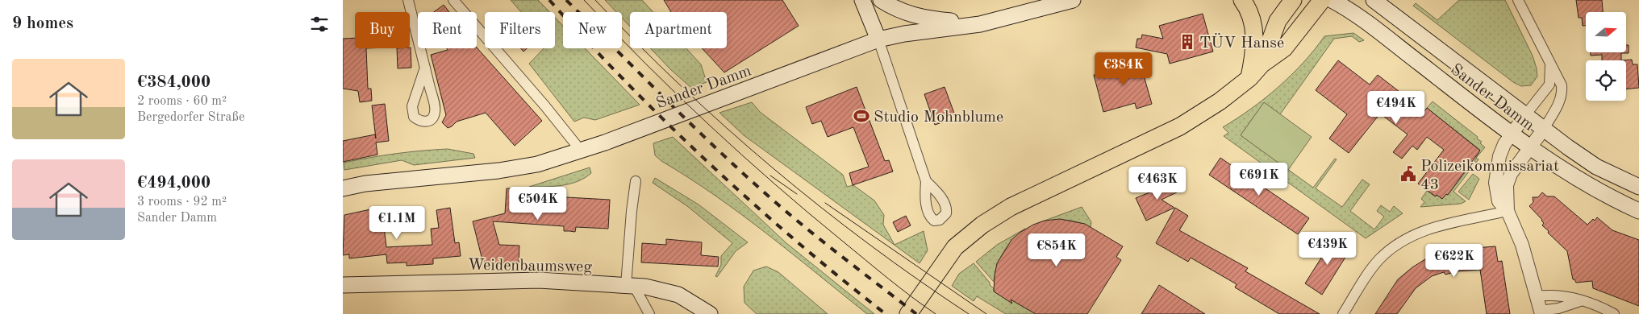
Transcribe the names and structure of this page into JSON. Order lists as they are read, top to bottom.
{
  "streets": {
    "main road": ["Sander Damm", "Weidenbaumsweg"]
  },
  "places": {
    "building": ["TÜV Hanse"],
    "sports": ["Studio Mohnblume"],
    "public building": ["Polizeikommissariat 43"]
  },
  "north": "right",
  "page": {
    "heading": "9 homes",
    "chip": [
      "Buy",
      "Rent",
      "Filters",
      "New",
      "Apartment"
    ],
    "list": [
      {
        "name": "€384,000",
        "note": "2 rooms · 60 m² · Bergedorfer Straße"
      },
      {
        "name": "€494,000",
        "note": "3 rooms · 92 m² · Sander Damm"
      }
    ],
    "price": [
      "€384K",
      "€494K",
      "€691K",
      "€463K",
      "€504K",
      "€1.1M",
      "€439K",
      "€854K",
      "€622K"
    ]
  }
}
